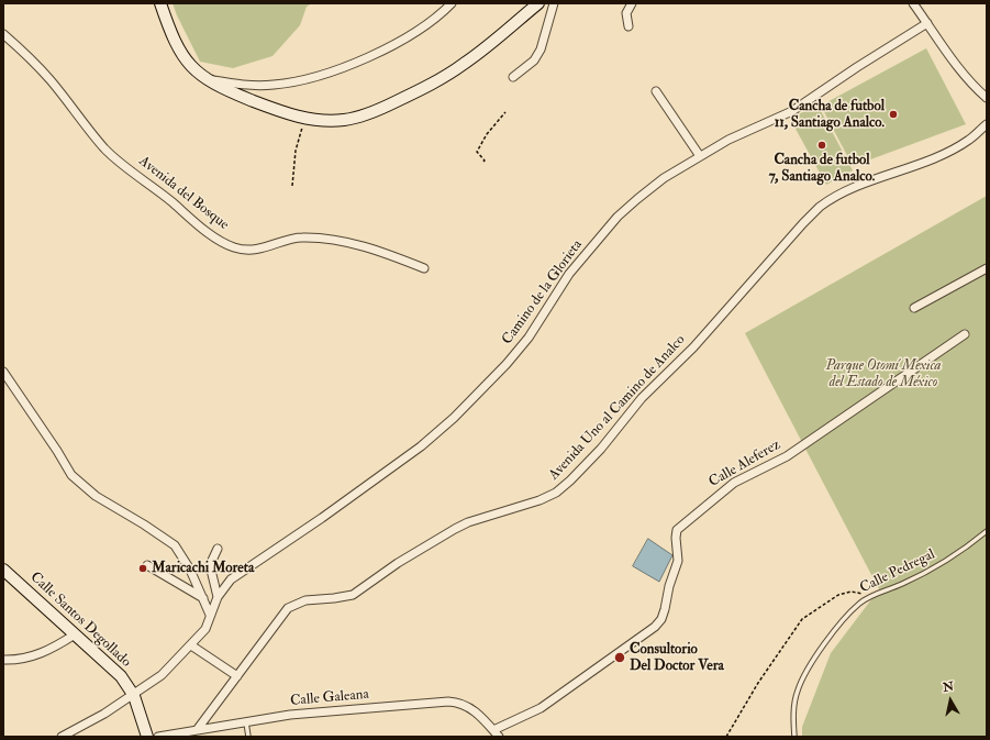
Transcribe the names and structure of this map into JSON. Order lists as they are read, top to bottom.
{
  "streets": {
    "street": [
      "Avenida del Bosque",
      "Camino de la Glorieta",
      "Avenida Uno al Camino de Analco",
      "Calle Aleferez",
      "Calle Santos Degollado",
      "Calle Galeana"
    ],
    "lane": ["Calle Pedregal"]
  },
  "crossings": [
    ["Camino de la Glorieta", "Calle Santos Degollado"],
    ["Avenida Uno al Camino de Analco", "Calle Galeana"],
    ["Calle Aleferez", "Calle Galeana"]
  ],
  "parks": ["Parque Otomí Mexica del Estado de México"],
  "places": [
    "Cancha de futbol 11, Santiago Analco.",
    "Cancha de futbol 7, Santiago Analco.",
    "Maricachi Moreta",
    "Consultorio Del Doctor Vera"
  ],
  "north": "top"
}
